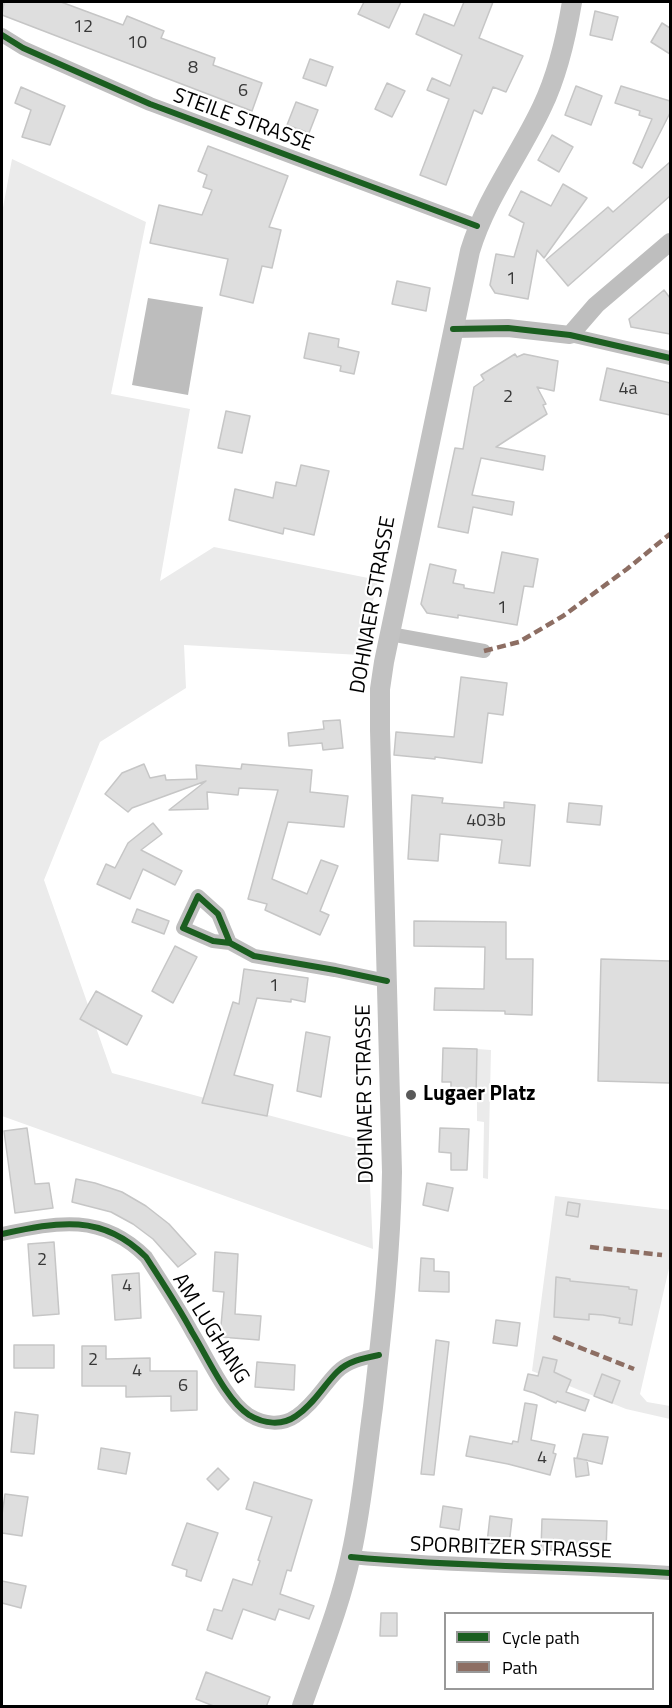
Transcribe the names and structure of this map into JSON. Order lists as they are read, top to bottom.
{
  "streets": {
    "main road": ["DOHNAER STRASSE"],
    "street": ["STEILE STRASSE", "AM LUGHANG", "SPORBITZER STRASSE"]
  },
  "crossings": [
    ["STEILE STRASSE", "DOHNAER STRASSE"],
    ["DOHNAER STRASSE", "AM LUGHANG"],
    ["DOHNAER STRASSE", "SPORBITZER STRASSE"]
  ],
  "places": ["Lugaer Platz"],
  "house_numbers": [
    "12",
    "10",
    "8",
    "6",
    "1",
    "4a",
    "2",
    "1",
    "403b",
    "1",
    "2",
    "4",
    "2",
    "4",
    "6",
    "4"
  ],
  "legend": ["Cycle path", "Path"]
}
